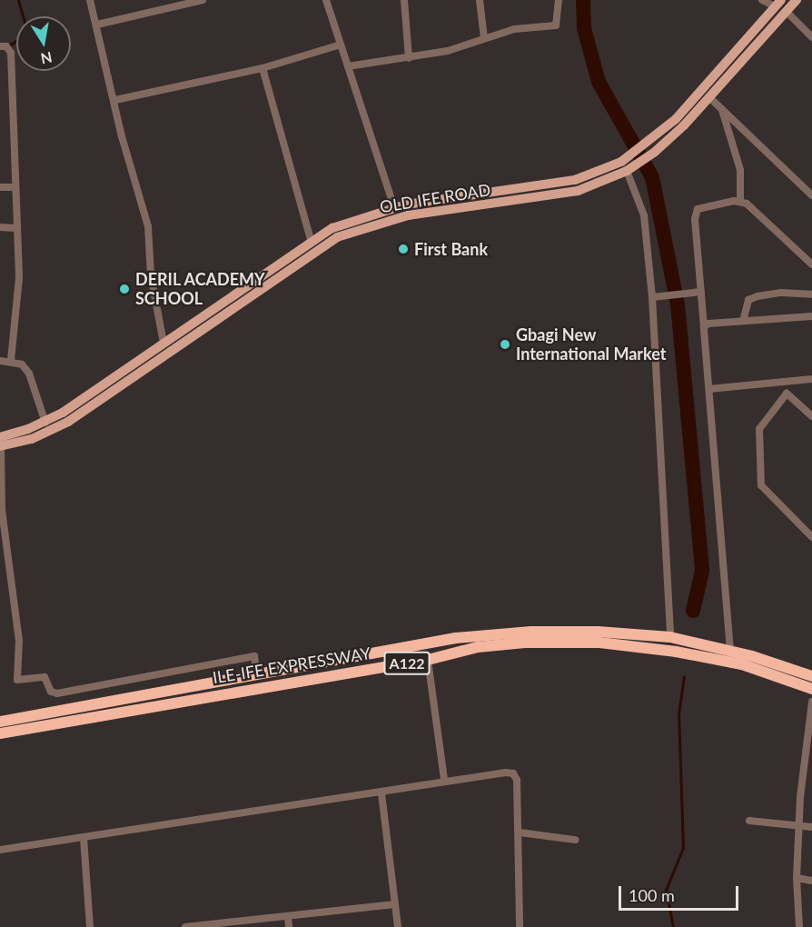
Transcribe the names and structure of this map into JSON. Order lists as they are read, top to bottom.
{
  "streets": {
    "highway": ["A122", "ILE-IFE EXPRESSWAY"],
    "main road": ["OLD IFE ROAD"]
  },
  "places": ["First Bank", "DERIL ACADEMY SCHOOL", "Gbagi New International Market"],
  "scale_bar": "100 m",
  "north": "bottom"
}
